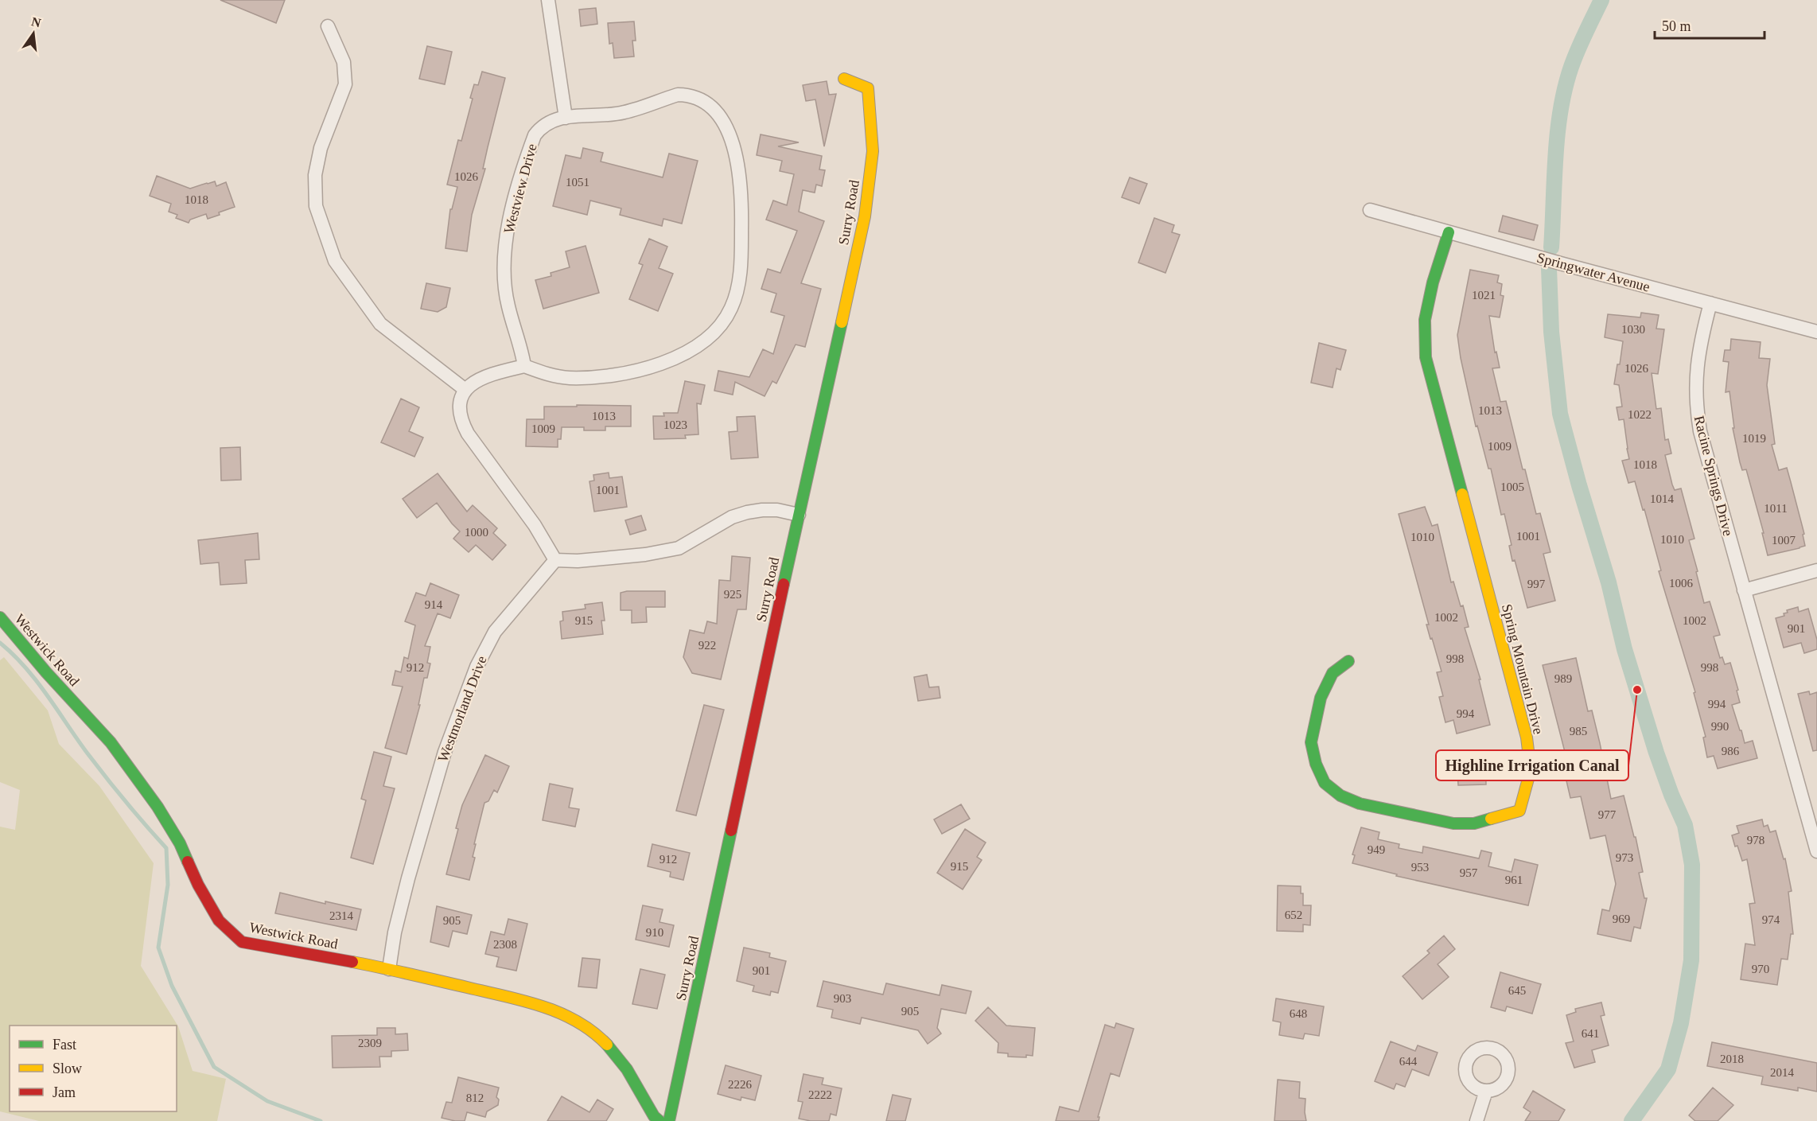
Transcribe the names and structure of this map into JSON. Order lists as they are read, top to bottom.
{
  "streets": {
    "street": [
      "Westview Drive",
      "Surry Road",
      "Springwater Avenue",
      "Racine Springs Drive",
      "Westwick Road",
      "Spring Mountain Drive",
      "Westmorland Drive"
    ]
  },
  "crossings": [
    ["Springwater Avenue", "Racine Springs Drive"],
    ["Springwater Avenue", "Spring Mountain Drive"],
    ["Westwick Road", "Westmorland Drive"]
  ],
  "places": ["Highline Irrigation Canal"],
  "house_numbers": [
    "1026",
    "1051",
    "1018",
    "1021",
    "1030",
    "1026",
    "1013",
    "1022",
    "1013",
    "1023",
    "1009",
    "1019",
    "1009",
    "1018",
    "1005",
    "1001",
    "1014",
    "1011",
    "1000",
    "1001",
    "1010",
    "1010",
    "1007",
    "1006",
    "997",
    "925",
    "914",
    "1002",
    "915",
    "1002",
    "901",
    "922",
    "998",
    "912",
    "998",
    "989",
    "994",
    "994",
    "990",
    "985",
    "986",
    "977",
    "978",
    "949",
    "973",
    "912",
    "915",
    "953",
    "957",
    "961",
    "652",
    "2314",
    "969",
    "974",
    "905",
    "910",
    "2308",
    "970",
    "901",
    "645",
    "903",
    "905",
    "648",
    "641",
    "2309",
    "2018",
    "644",
    "2014",
    "2226",
    "2222",
    "812"
  ],
  "legend": ["Fast", "Slow", "Jam"],
  "scale_bar": "50 m",
  "north": "top"
}
